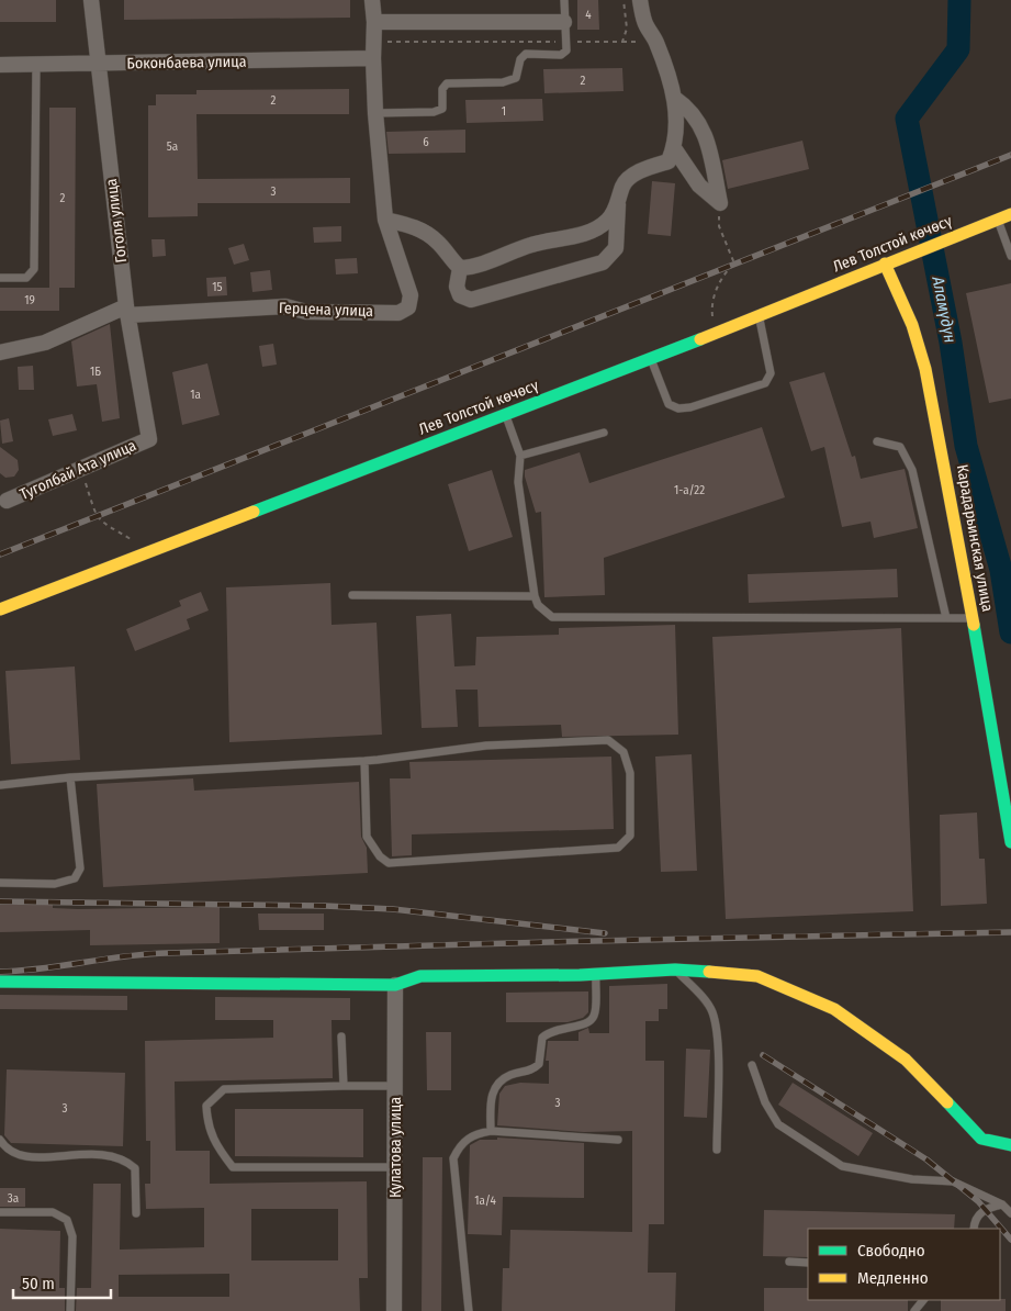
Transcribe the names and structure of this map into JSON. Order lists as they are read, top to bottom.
{
  "streets": {
    "street": [
      "Боконбаева улица",
      "Гоголя улица",
      "Лев Толстой көчөсү",
      "Герцена улица",
      "Туголбай Ата улица",
      "Карадарьинская улица",
      "Кулатова улица"
    ]
  },
  "crossings": [
    ["Боконбаева улица", "Гоголя улица"],
    ["Боконбаева улица", "Герцена улица"],
    ["Гоголя улица", "Герцена улица"],
    ["Гоголя улица", "Туголбай Ата улица"],
    ["Лев Толстой көчөсү", "Карадарьинская улица"]
  ],
  "water": ["Аламүдүн"],
  "house_numbers": [
    "4",
    "2",
    "2",
    "1",
    "6",
    "5а",
    "3",
    "2",
    "15",
    "19",
    "1Б",
    "1а",
    "1-а/22",
    "3",
    "3",
    "3а",
    "1а/4"
  ],
  "legend": ["Свободно", "Медленно"],
  "scale_bar": "50 m"
}
